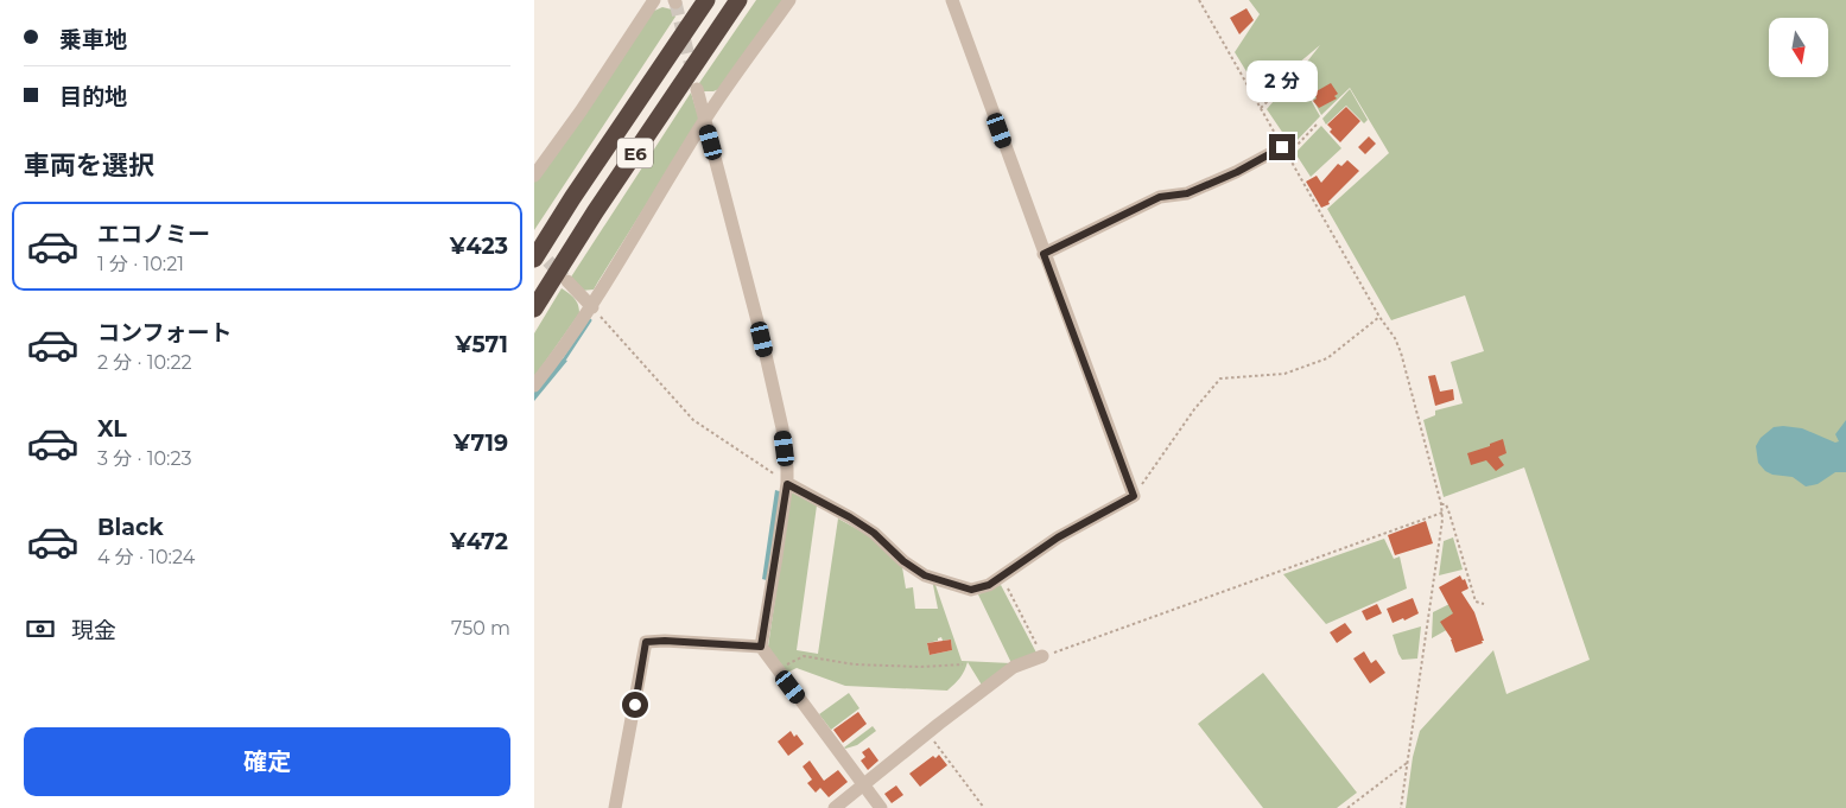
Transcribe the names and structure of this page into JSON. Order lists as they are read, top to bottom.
{
  "streets": {
    "highway": ["E6"]
  },
  "north": "bottom",
  "page": {
    "banner": ["乗車地", "目的地"],
    "bubble": "2 分",
    "heading": "車両を選択",
    "list": [
      {
        "name": "エコノミー",
        "note": "1 分 · 10:21",
        "value": "¥423"
      },
      {
        "name": "コンフォート",
        "note": "2 分 · 10:22",
        "value": "¥571"
      },
      {
        "name": "XL",
        "note": "3 分 · 10:23",
        "value": "¥719"
      },
      {
        "name": "Black",
        "note": "4 分 · 10:24",
        "value": "¥472"
      }
    ],
    "pay": ["現金", "750 m"],
    "buttons": "確定"
  }
}
